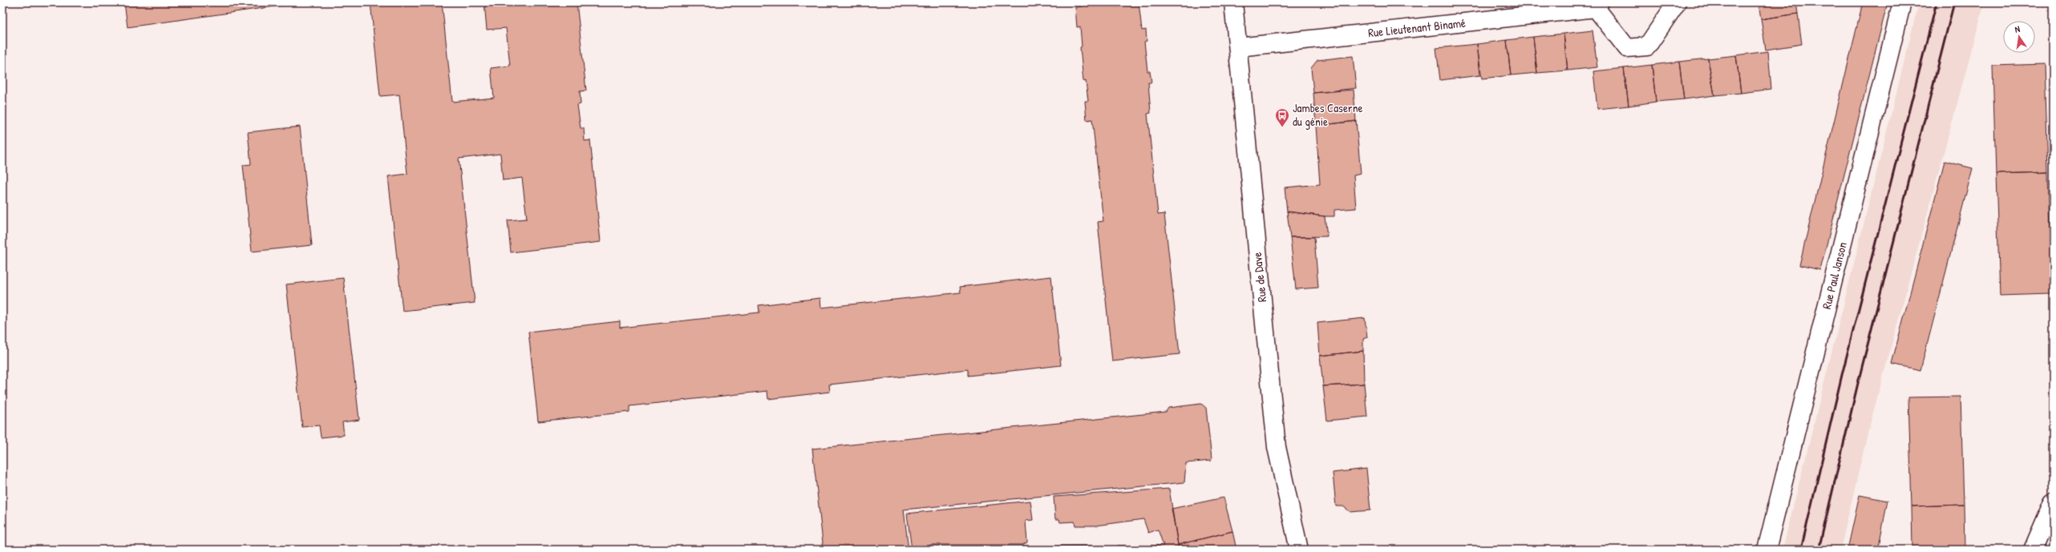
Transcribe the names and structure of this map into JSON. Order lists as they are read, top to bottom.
{
  "streets": {
    "street": ["Rue Lieutenant Binamé", "Rue Paul Janson", "Rue de Dave"]
  },
  "crossings": [
    ["Rue Lieutenant Binamé", "Rue de Dave"]
  ],
  "places": {
    "bus stop": ["Jambes Caserne du génie"]
  },
  "north": "top"
}
